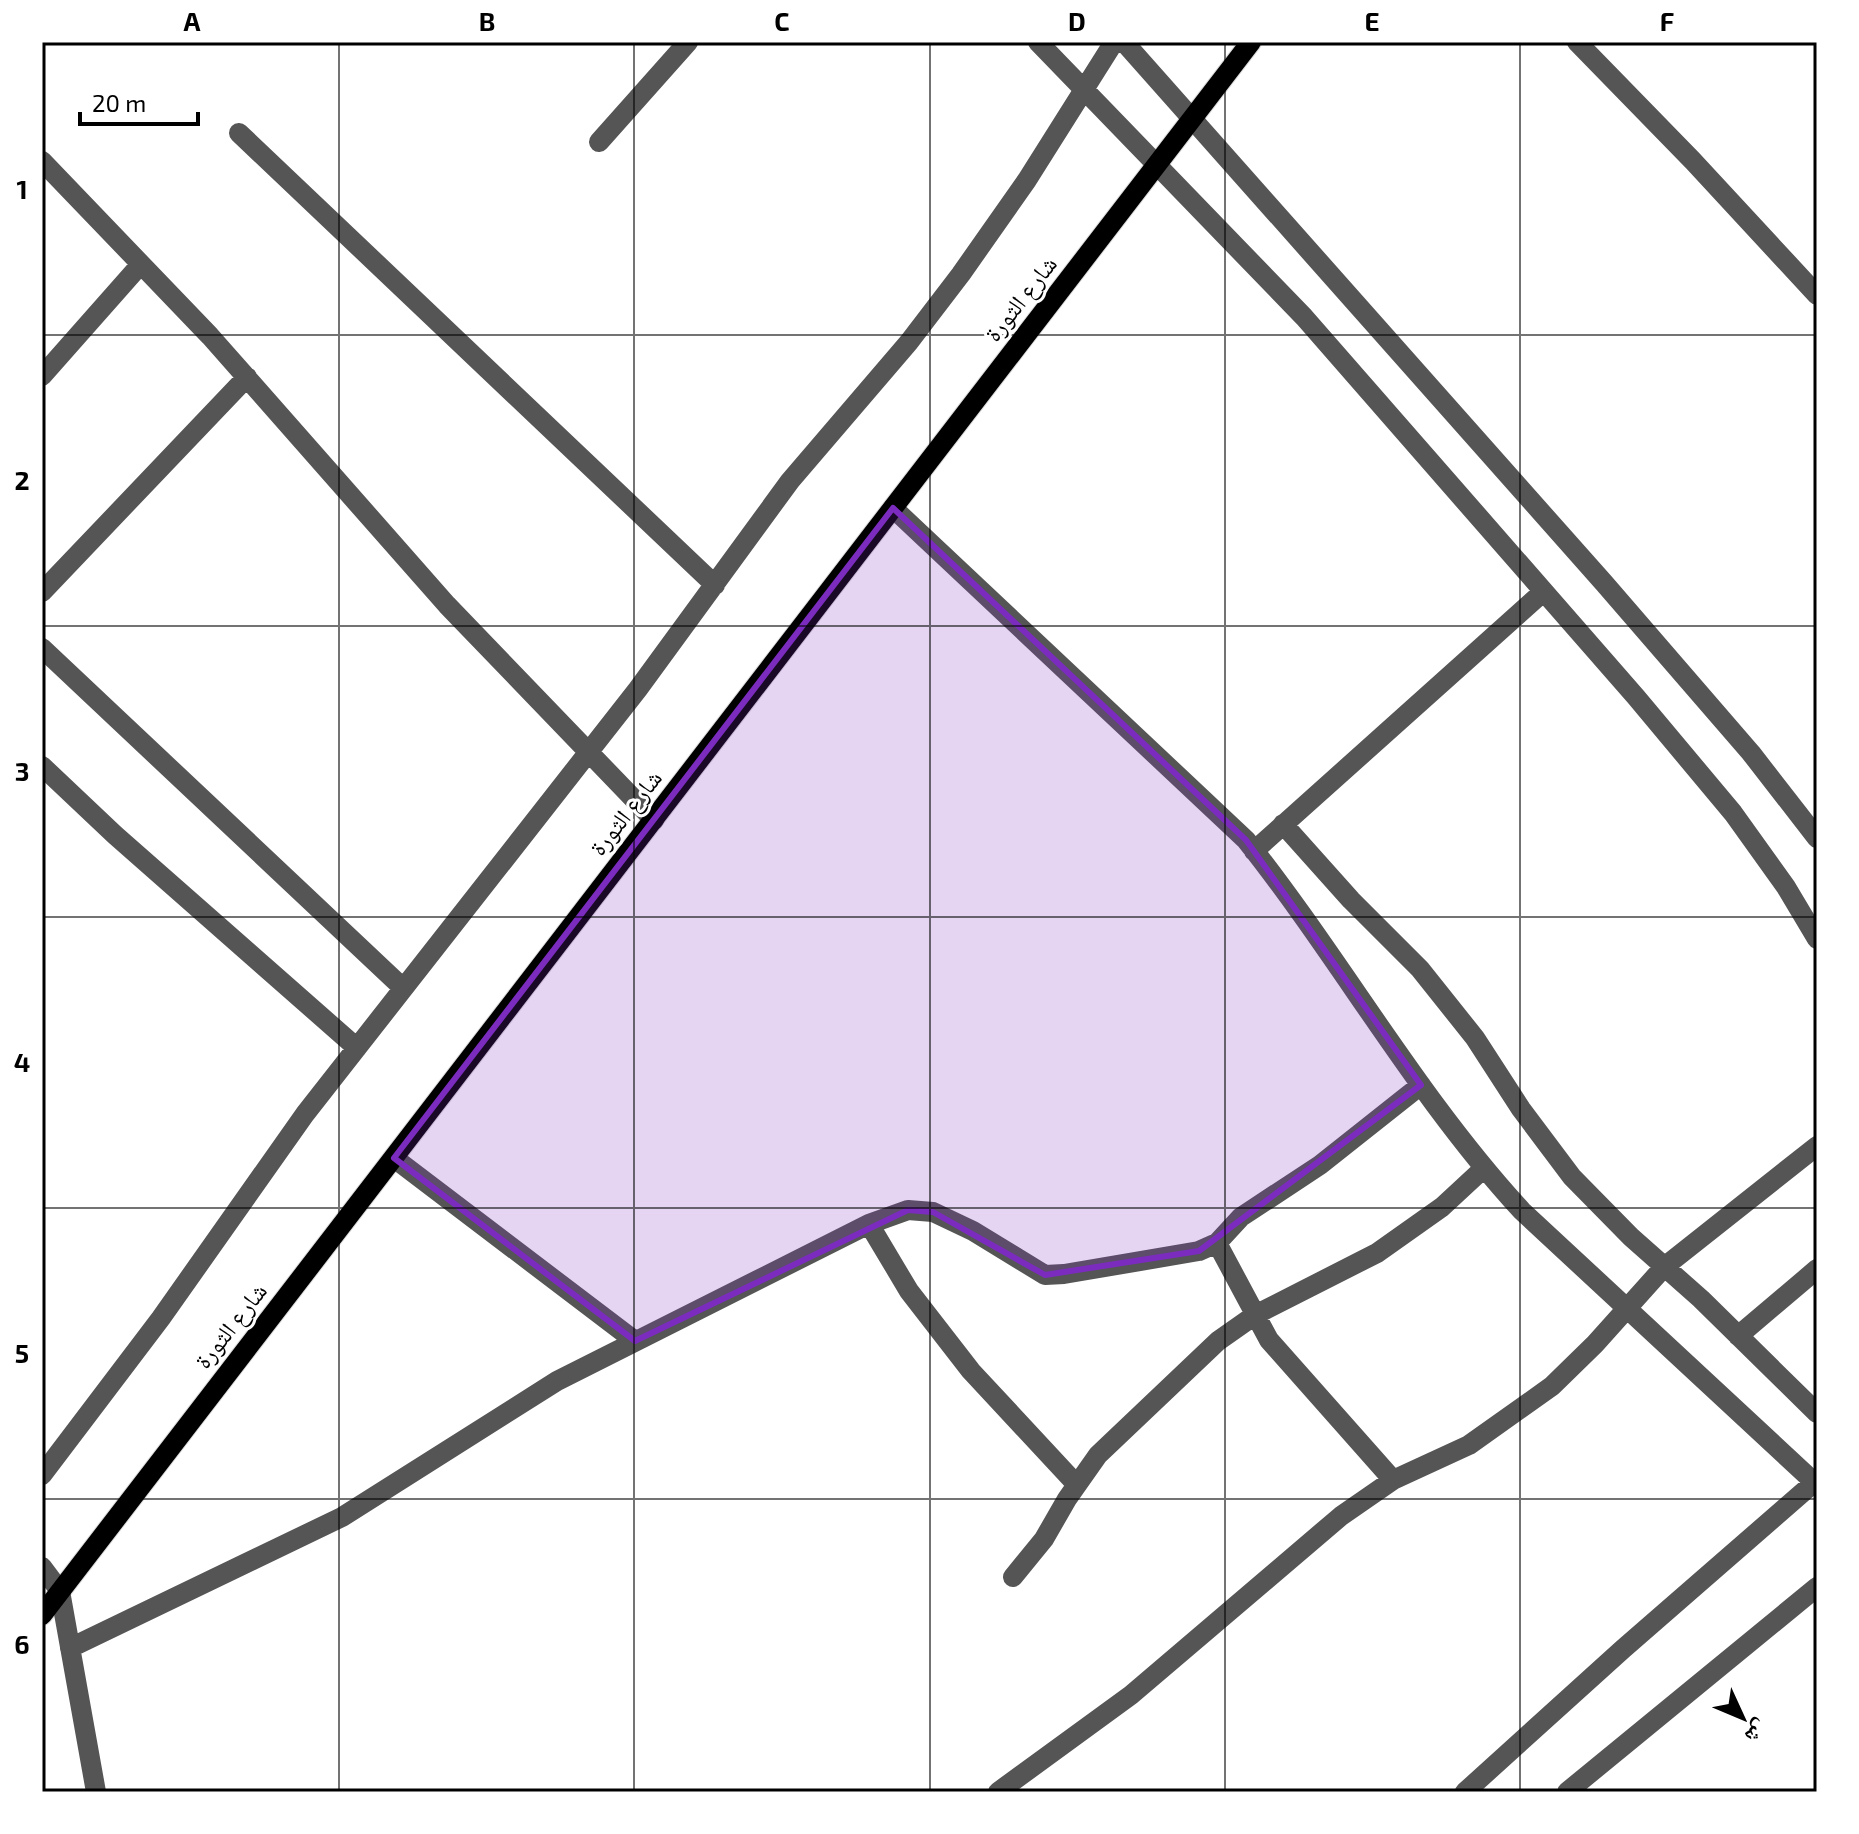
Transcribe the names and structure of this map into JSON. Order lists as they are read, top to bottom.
{
  "streets": {
    "main road": ["شارع الثورة"]
  },
  "scale_bar": "20 m",
  "north": "bottom right",
  "grid": {
    "columns": [
      "A",
      "B",
      "C",
      "D",
      "E",
      "F"
    ],
    "rows": [
      "1",
      "2",
      "3",
      "4",
      "5",
      "6"
    ]
  }
}
